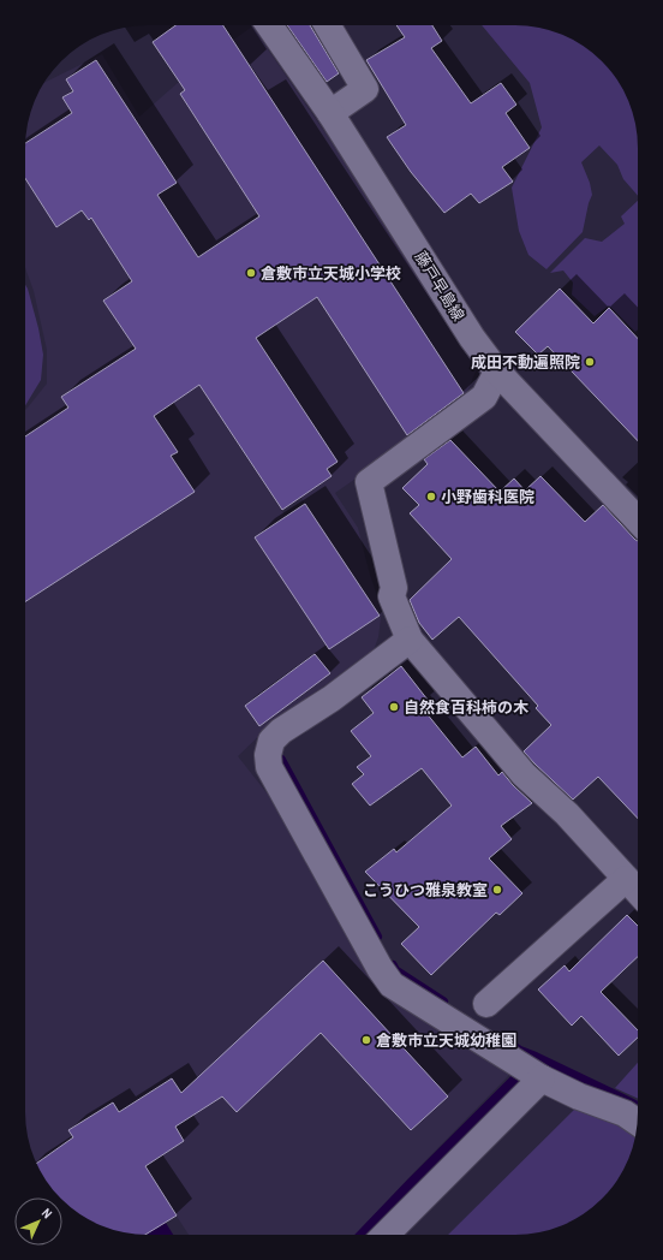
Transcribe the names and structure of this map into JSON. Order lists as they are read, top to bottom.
{
  "streets": {
    "street": ["藤戸早島線"]
  },
  "places": [
    "倉敷市立天城小学校",
    "成田不動遍照院",
    "小野歯科医院",
    "自然食百科柿の木",
    "こうひつ雅泉教室",
    "倉敷市立天城幼稚園"
  ],
  "north": "top right"
}
